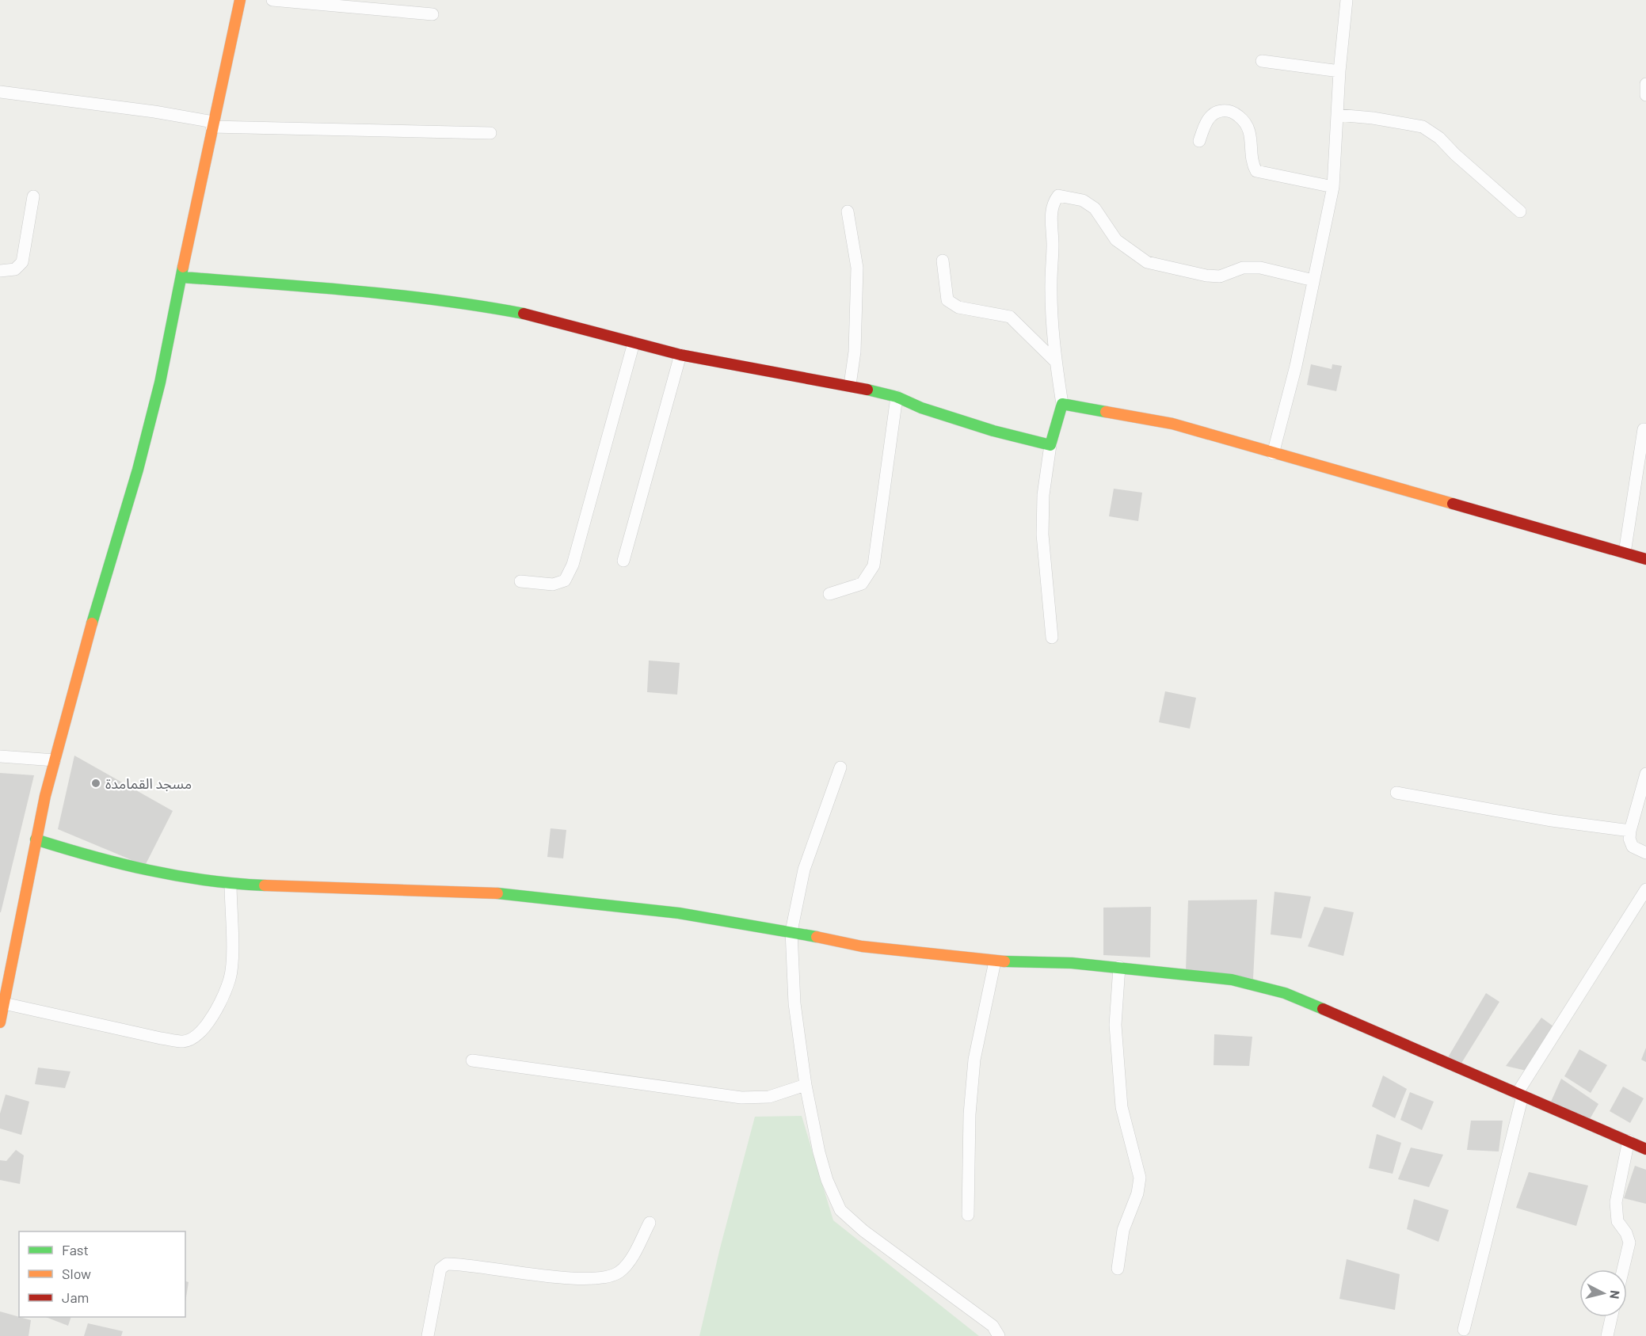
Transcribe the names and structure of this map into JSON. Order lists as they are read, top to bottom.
{
  "places": ["مسجد القمامدة"],
  "legend": ["Fast", "Slow", "Jam"],
  "north": "right"
}
